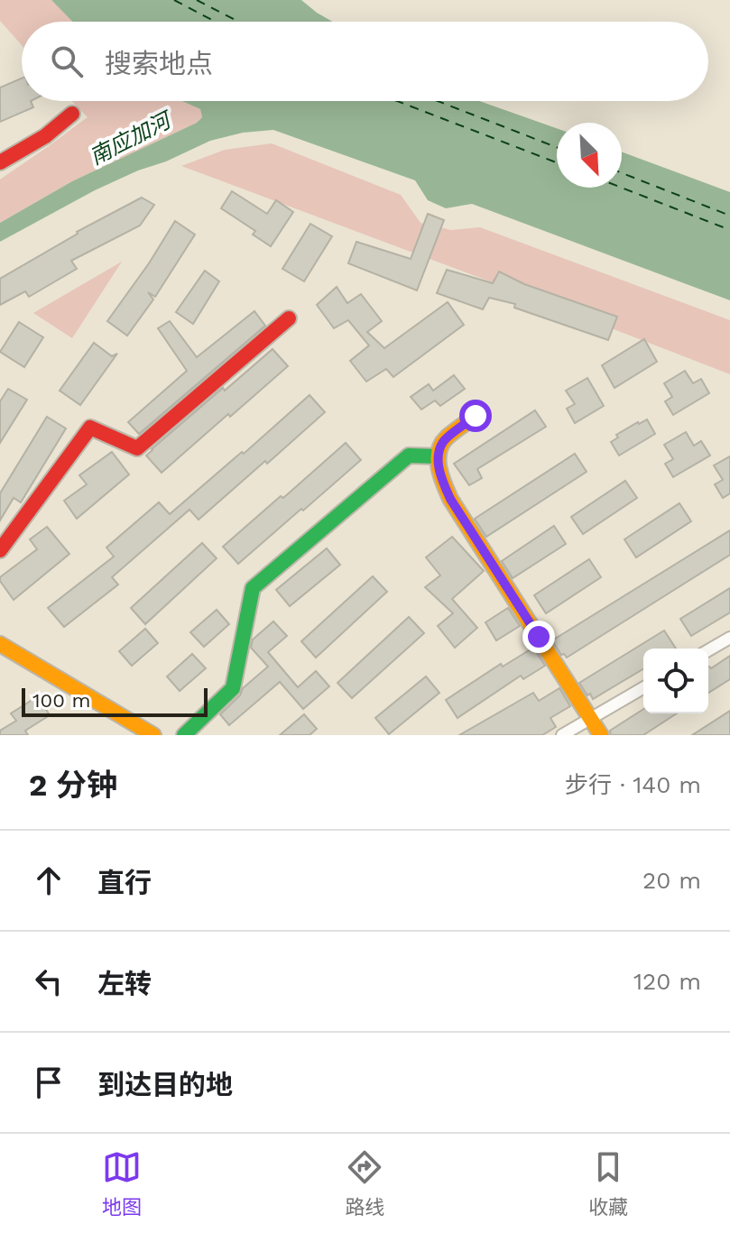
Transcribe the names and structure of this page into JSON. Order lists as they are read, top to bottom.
{
  "water": ["南应加河"],
  "scale_bar": "100 m",
  "north": "bottom right",
  "page": {
    "search": "搜索地点",
    "scale": "100 m",
    "heading": ["2 分钟", "步行 · 140 m"],
    "list": [
      ["直行", "20 m"],
      ["左转", "120 m"],
      "到达目的地"
    ],
    "nav": ["地图", "路线", "收藏"]
  }
}
